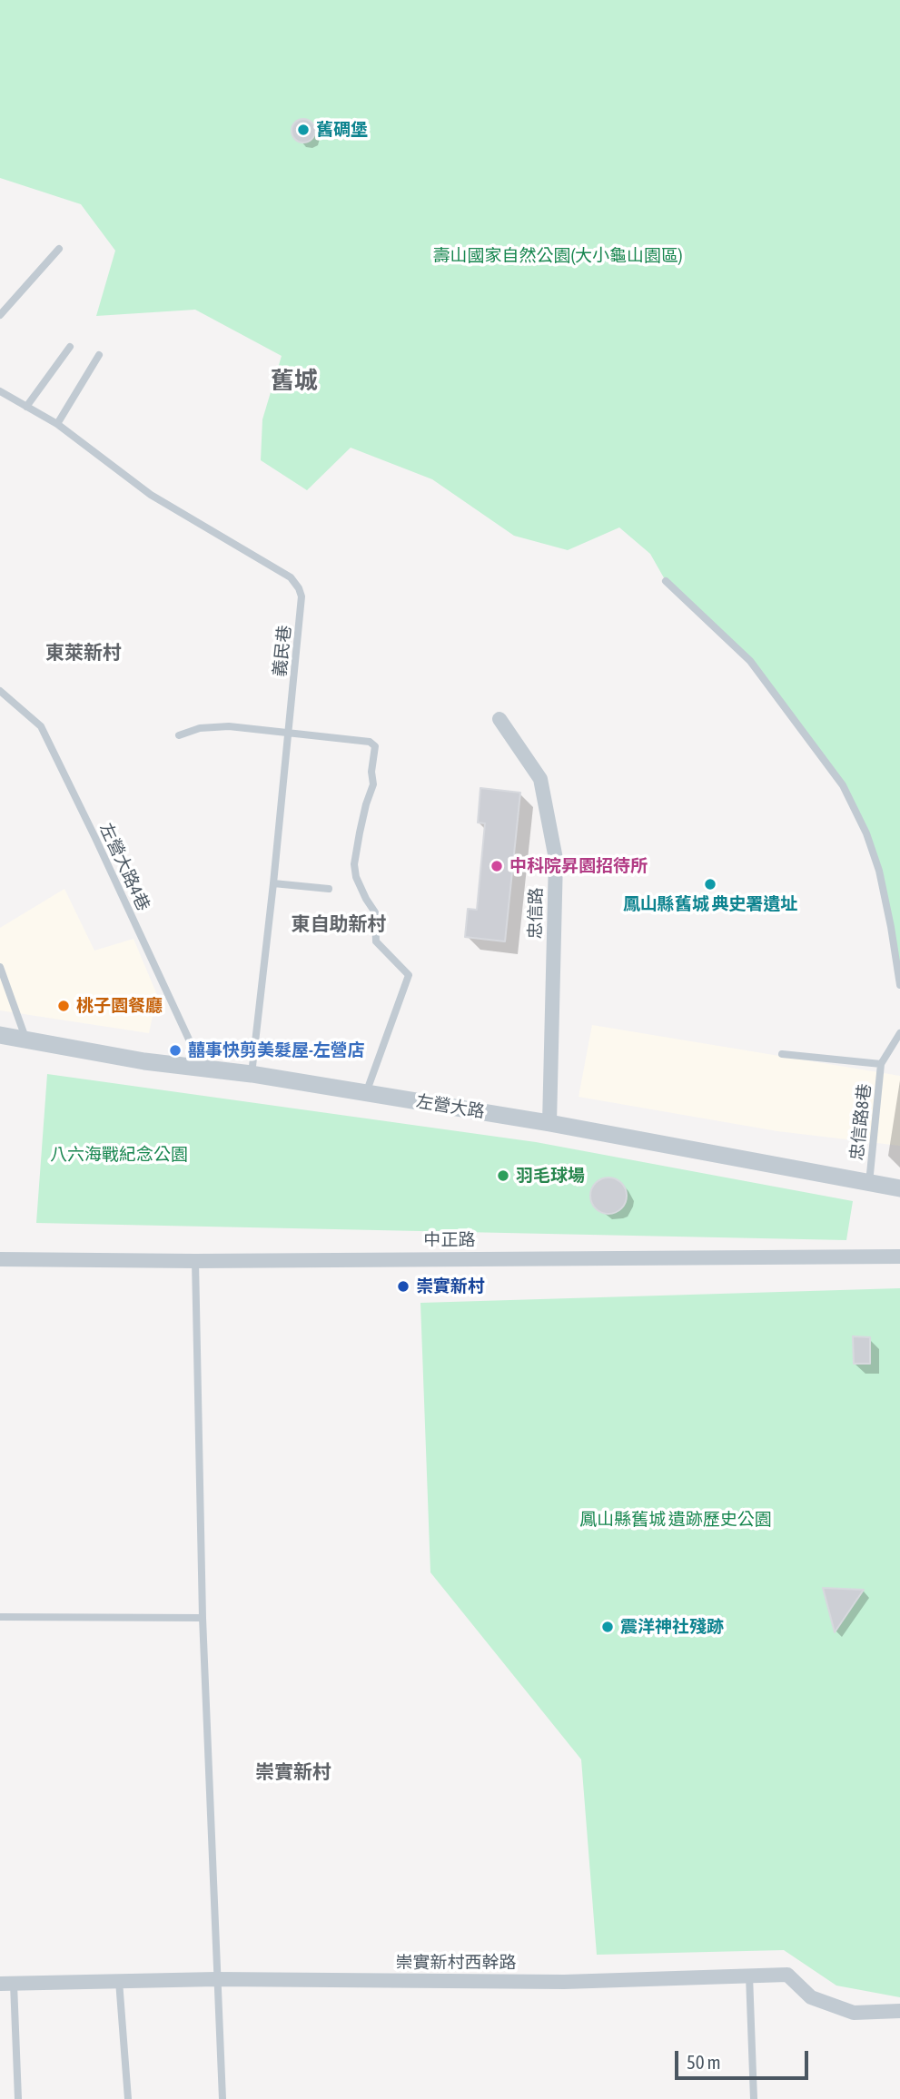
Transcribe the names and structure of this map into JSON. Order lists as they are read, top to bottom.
{
  "streets": {
    "street": [
      "忠信路",
      "左營大路",
      "中正路",
      "崇實新村西幹路"
    ],
    "lane": ["義民巷", "左營大路4巷", "忠信路8巷"]
  },
  "crossings": [
    ["義民巷", "左營大路"],
    ["左營大路4巷", "左營大路"],
    ["忠信路", "左營大路"],
    ["左營大路", "忠信路8巷"]
  ],
  "districts": [
    "舊城",
    "東萊新村",
    "東自助新村",
    "崇實新村"
  ],
  "parks": ["壽山國家自然公園(大小龜山園區)", "八六海戰紀念公園", "鳳山縣舊城 遺跡歷史公園"],
  "places": [
    "舊碉堡",
    "中科院昇園招待所",
    "鳳山縣舊城 典史署遺址",
    "桃子園餐廳",
    "囍事快剪美髮屋-左營店",
    "羽毛球場",
    "崇實新村",
    "震洋神社殘跡"
  ],
  "scale_bar": "50 m"
}
